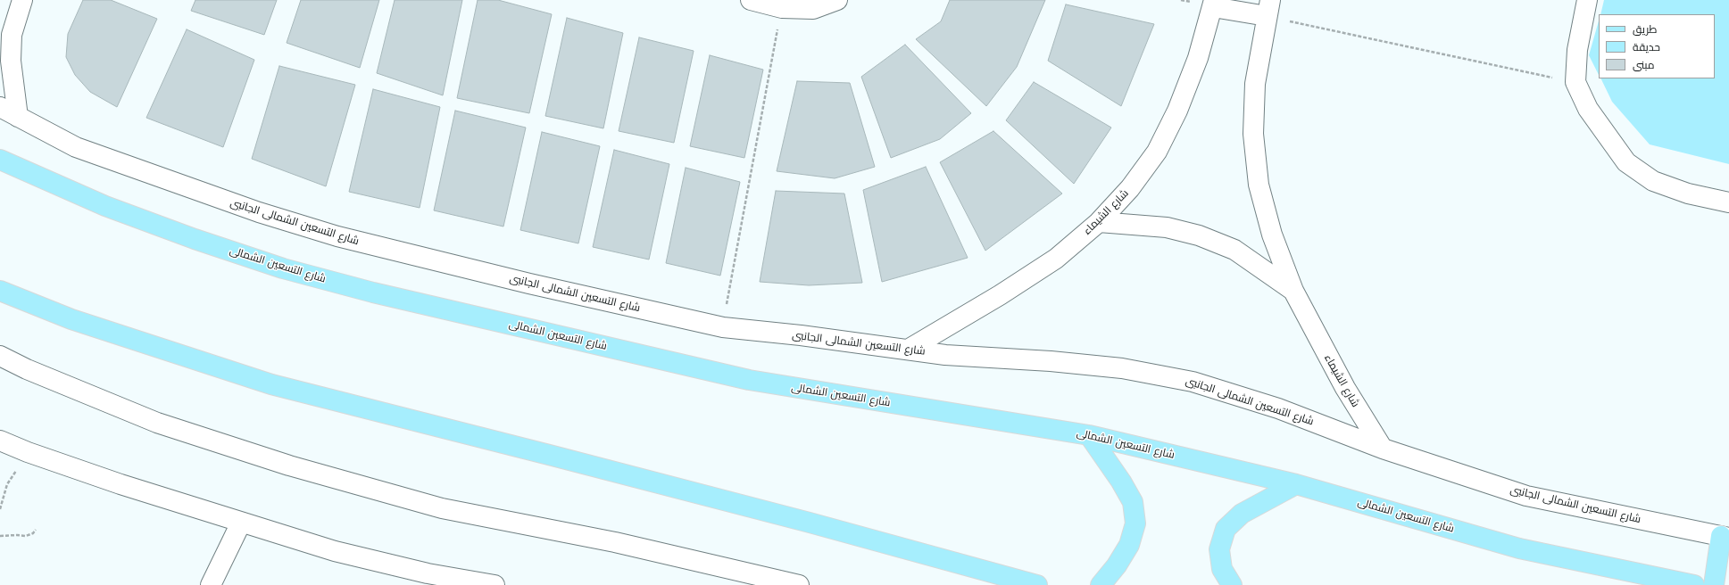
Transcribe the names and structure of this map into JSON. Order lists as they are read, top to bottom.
{
  "streets": {
    "main road": ["شارع التسعين الشمالى"],
    "street": ["شارع الشيماء", "شارع التسعين الشمالى الجانبى"]
  },
  "crossings": [
    ["شارع الشيماء", "شارع التسعين الشمالى الجانبى"]
  ],
  "legend": ["طريق", "حديقة", "مبنى"]
}
